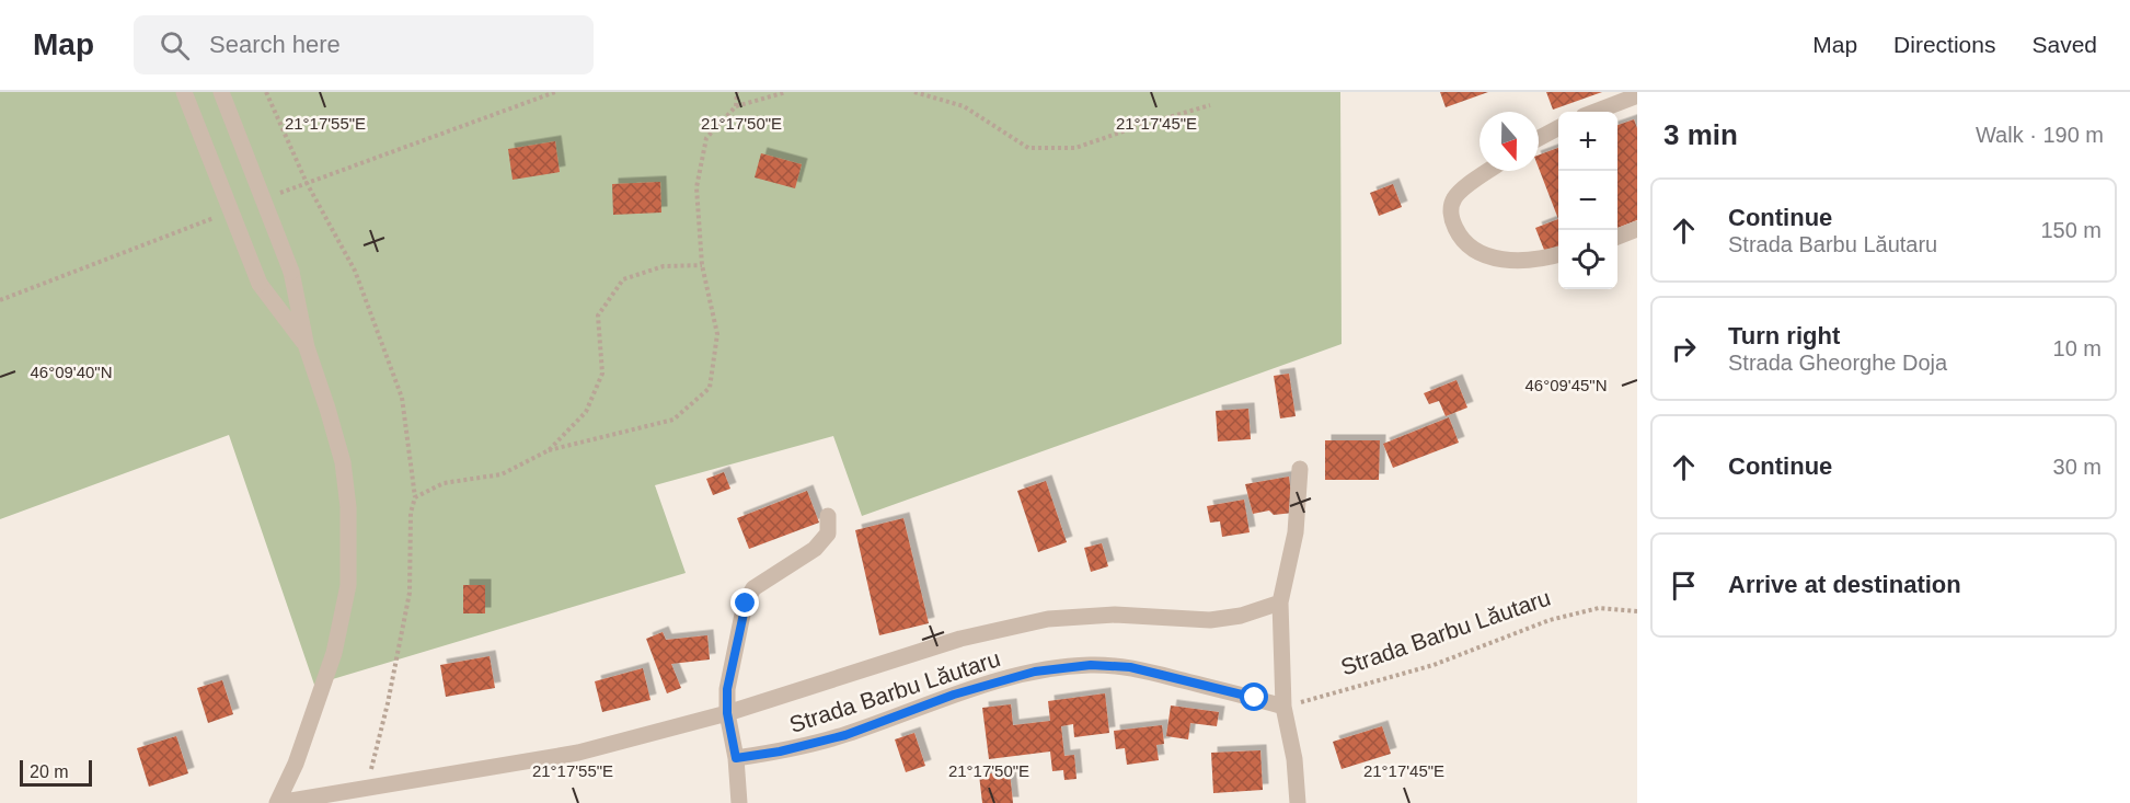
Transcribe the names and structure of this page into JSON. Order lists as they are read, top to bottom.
{
  "streets": {
    "street": ["Strada Barbu Lăutaru"]
  },
  "scale_bar": "20 m",
  "north": "bottom",
  "page": {
    "header": "Map",
    "search": "Search here",
    "nav": ["Map", "Directions", "Saved"],
    "heading": ["3 min", "Walk · 190 m"],
    "map_buttons": ["+", "−"],
    "list": [
      ["Continue", "Strada Barbu Lăutaru", "150 m"],
      ["Turn right", "Strada Gheorghe Doja", "10 m"],
      ["Continue", "30 m"],
      "Arrive at destination"
    ],
    "scale": "20 m"
  },
  "coordinates": [
    "21°17'55\"E",
    "21°17'50\"E",
    "21°17'45\"E",
    "46°09'40\"N",
    "46°09'45\"N"
  ]
}
